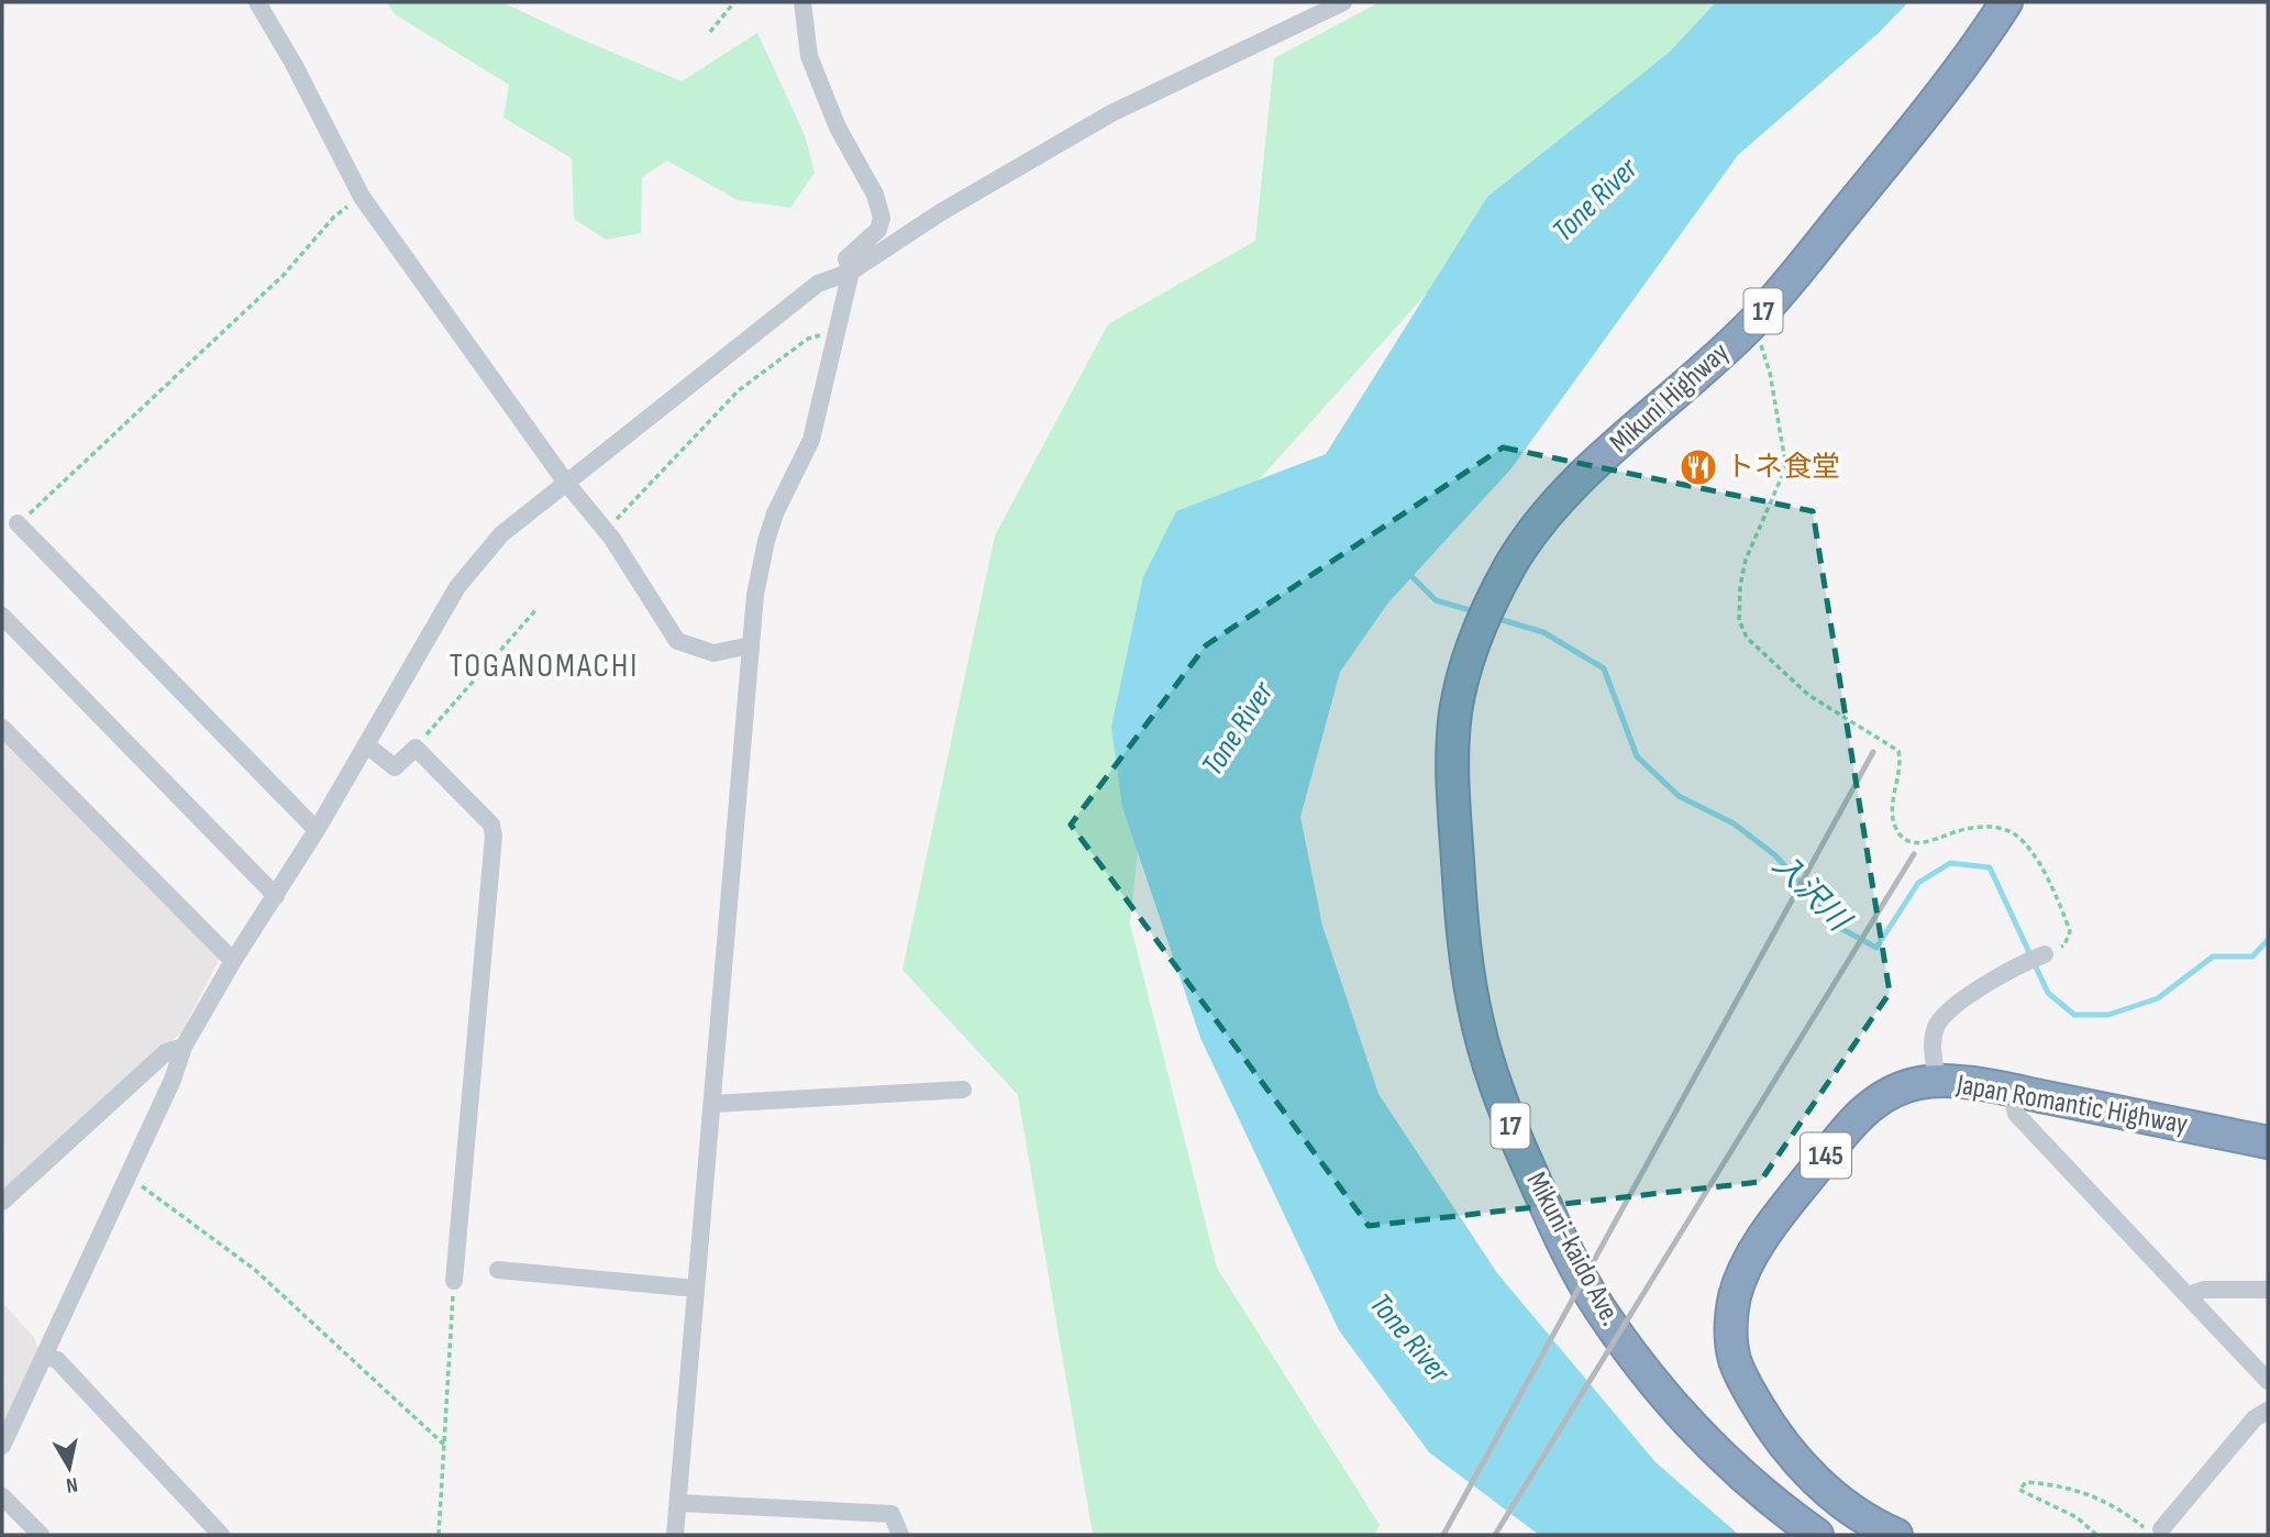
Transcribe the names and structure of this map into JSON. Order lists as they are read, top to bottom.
{
  "streets": {
    "highway": [
      "17",
      "Mikuni Highway",
      "Japan Romantic Highway",
      "145",
      "Mikuni-kaido Ave."
    ]
  },
  "crossings": [
    ["Mikuni Highway", "Mikuni-kaido Ave."]
  ],
  "districts": ["TOGANOMACHI"],
  "water": ["Tone River", "入沢川"],
  "places": {
    "restaurant": ["トネ食堂"]
  },
  "north": "bottom"
}
